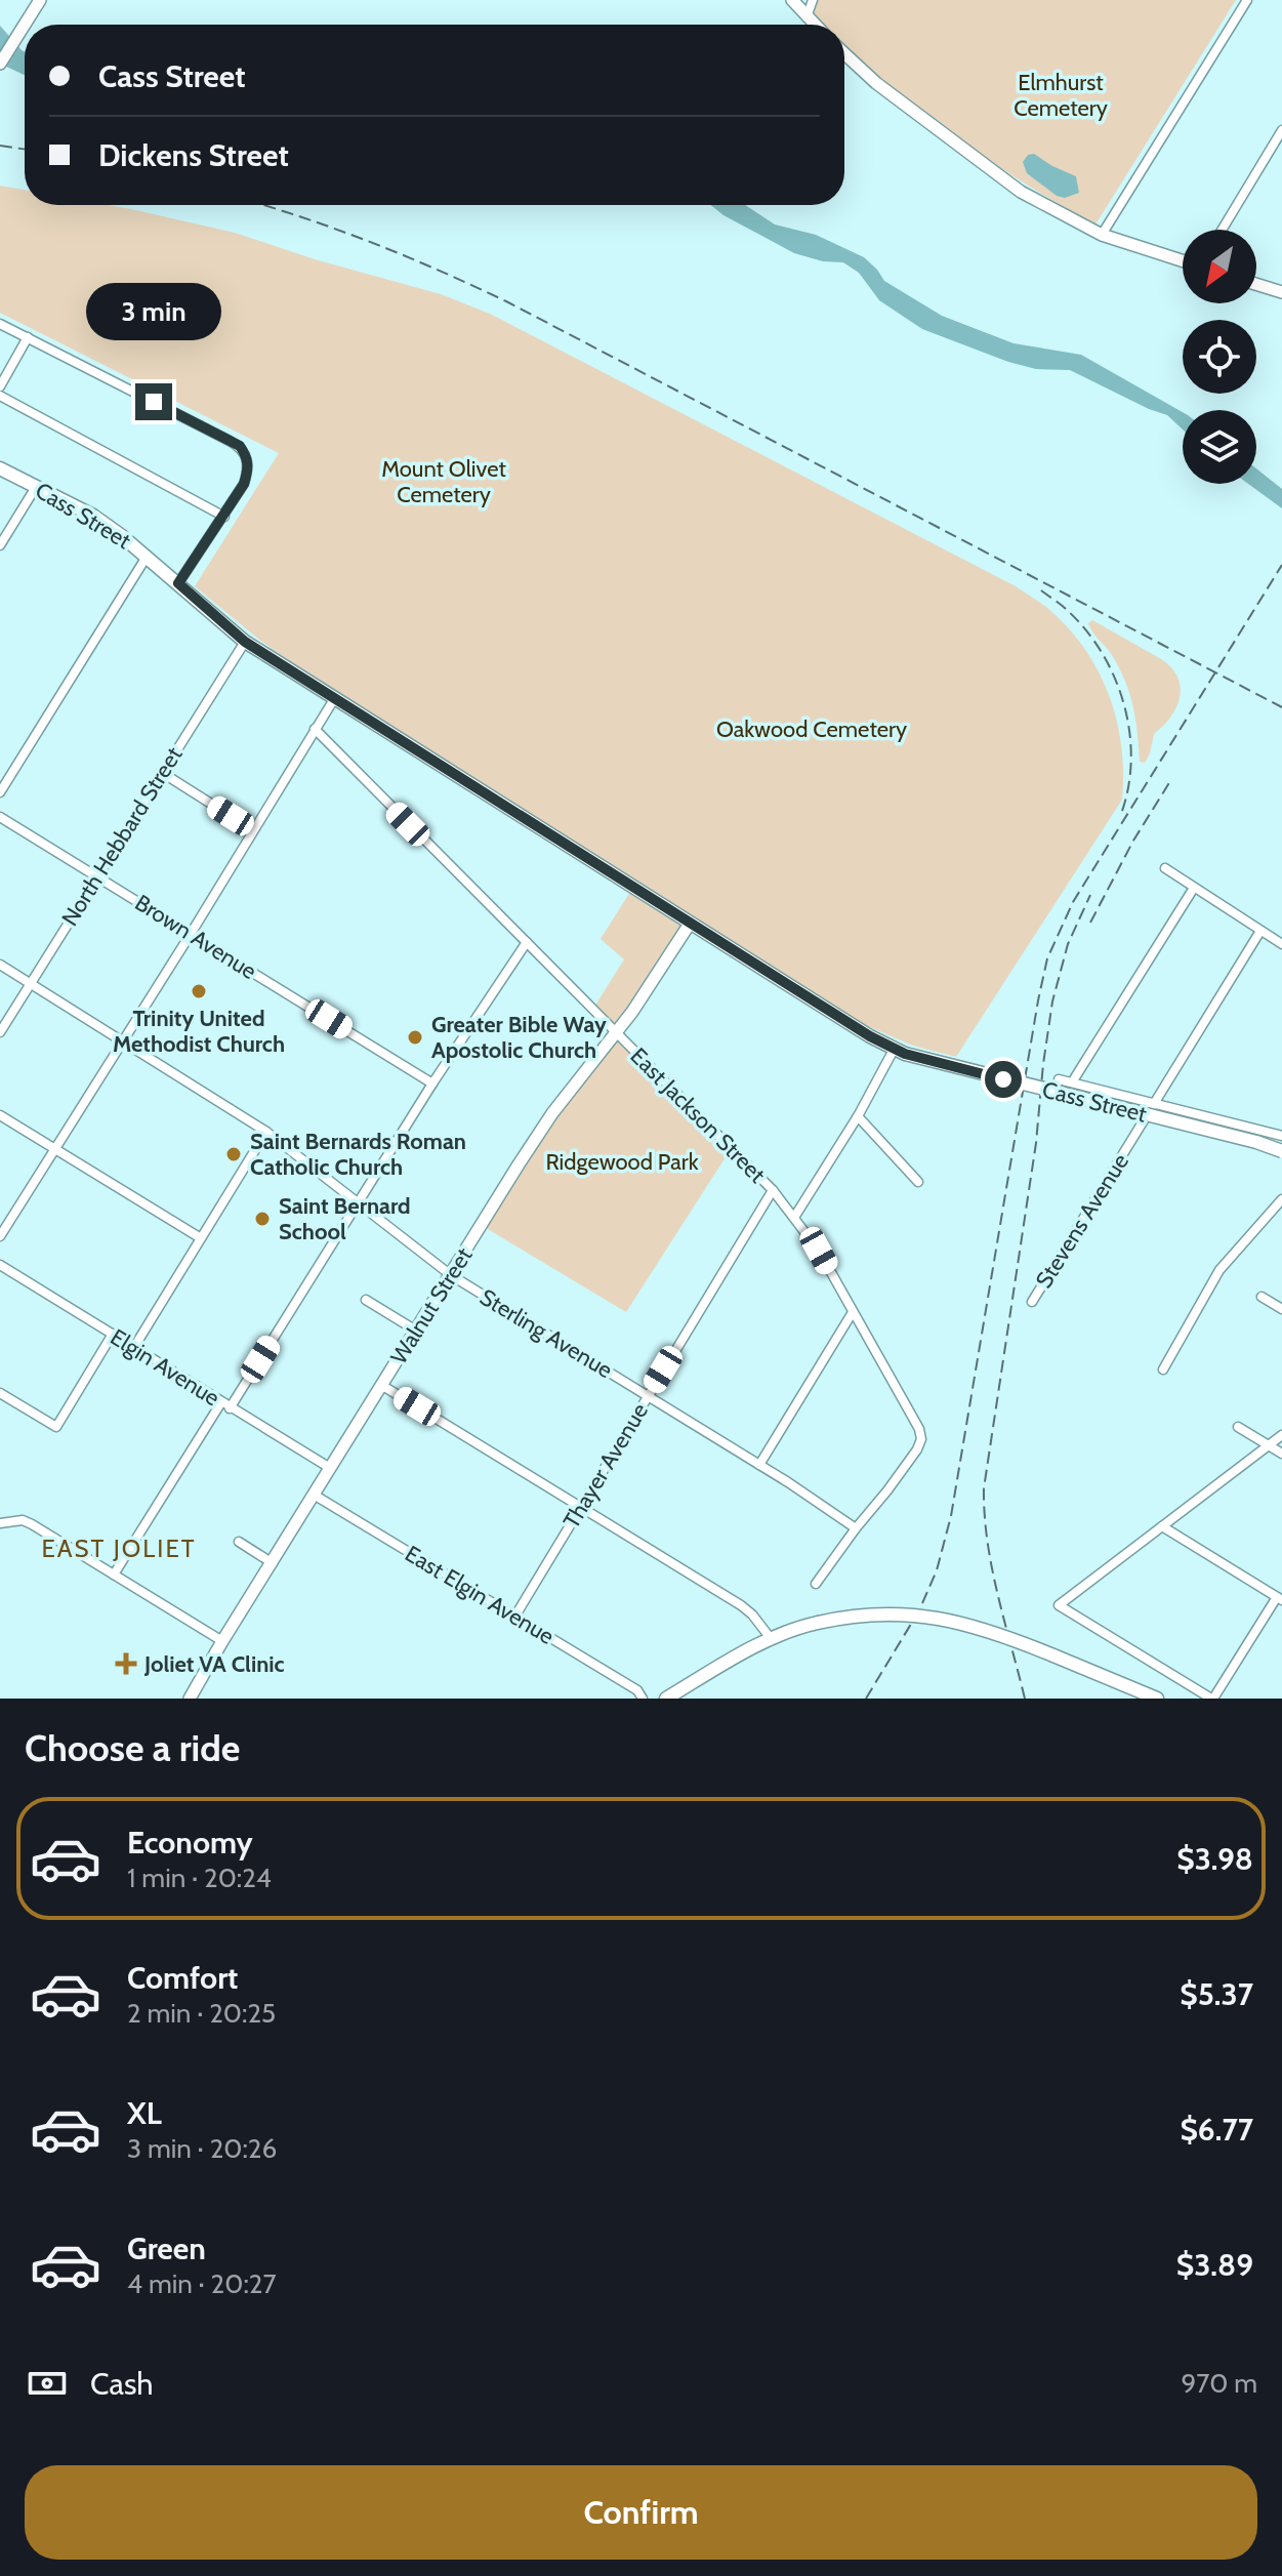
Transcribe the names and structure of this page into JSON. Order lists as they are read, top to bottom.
{
  "streets": {
    "main road": ["Cass Street"],
    "street": [
      "North Hebbard Street",
      "Brown Avenue",
      "East Jackson Street",
      "Stevens Avenue",
      "Walnut Street",
      "Sterling Avenue",
      "Elgin Avenue",
      "Thayer Avenue",
      "East Elgin Avenue"
    ]
  },
  "crossings": [
    ["Cass Street", "North Hebbard Street"],
    ["Cass Street", "Walnut Street"],
    ["North Hebbard Street", "Brown Avenue"],
    ["North Hebbard Street", "Sterling Avenue"],
    ["East Jackson Street", "Walnut Street"],
    ["East Jackson Street", "Sterling Avenue"],
    ["East Jackson Street", "Thayer Avenue"],
    ["Walnut Street", "Sterling Avenue"],
    ["Walnut Street", "Elgin Avenue"],
    ["Walnut Street", "East Elgin Avenue"],
    ["Sterling Avenue", "Thayer Avenue"],
    ["Thayer Avenue", "East Elgin Avenue"]
  ],
  "districts": ["EAST JOLIET"],
  "parks": [
    "Elmhurst Cemetery",
    "Mount Olivet Cemetery",
    "Oakwood Cemetery",
    "Ridgewood Park"
  ],
  "places": {
    "other": [
      "Trinity United Methodist Church",
      "Greater Bible Way Apostolic Church",
      "Saint Bernards Roman Catholic Church",
      "Saint Bernard School"
    ],
    "health": ["Joliet VA Clinic"]
  },
  "north": "bottom left",
  "page": {
    "banner": ["Cass Street", "Dickens Street"],
    "bubble": "3 min",
    "heading": "Choose a ride",
    "list": [
      {
        "name": "Economy",
        "note": "1 min · 20:24",
        "value": "$3.98"
      },
      {
        "name": "Comfort",
        "note": "2 min · 20:25",
        "value": "$5.37"
      },
      {
        "name": "XL",
        "note": "3 min · 20:26",
        "value": "$6.77"
      },
      {
        "name": "Green",
        "note": "4 min · 20:27",
        "value": "$3.89"
      }
    ],
    "pay": ["Cash", "970 m"],
    "buttons": "Confirm"
  }
}
